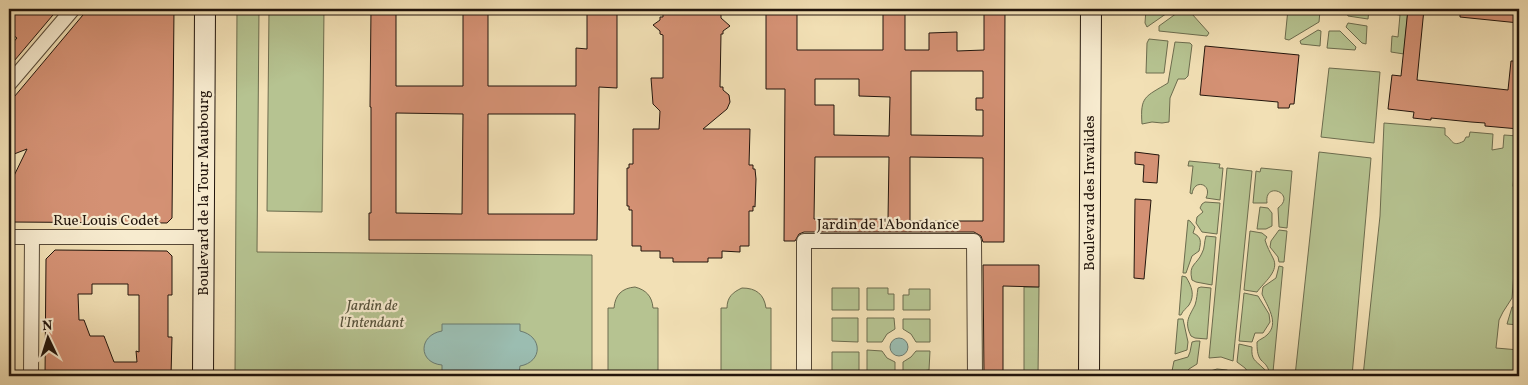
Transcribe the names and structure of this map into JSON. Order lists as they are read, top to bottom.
{
  "streets": {
    "street": [
      "Boulevard de la Tour Maubourg",
      "Boulevard des Invalides",
      "Rue Louis Codet",
      "Jardin de l'Abondance"
    ]
  },
  "crossings": [
    ["Boulevard de la Tour Maubourg", "Rue Louis Codet"]
  ],
  "parks": ["Jardin de l'Intendant"],
  "north": "top"
}
